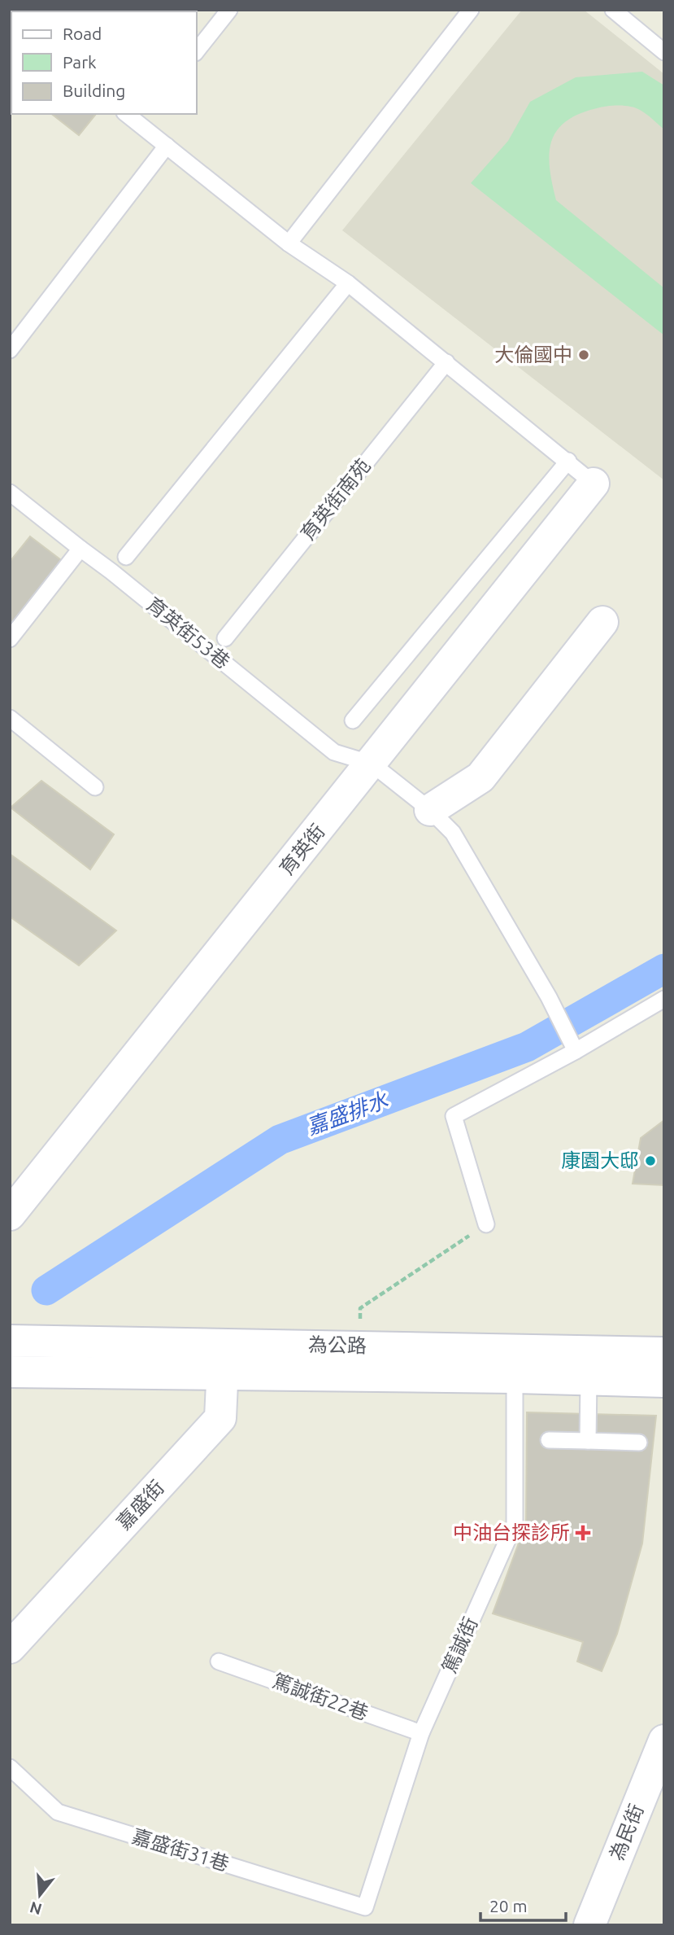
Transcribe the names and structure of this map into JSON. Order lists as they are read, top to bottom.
{
  "streets": {
    "street": [
      "育英街",
      "為公路",
      "嘉盛街",
      "為民街"
    ],
    "lane": [
      "育英街南苑",
      "育英街53巷",
      "篤誠街",
      "篤誠街22巷",
      "嘉盛街31巷"
    ]
  },
  "crossings": [
    ["育英街53巷", "育英街"],
    ["為公路", "嘉盛街"],
    ["為公路", "篤誠街"],
    ["篤誠街", "篤誠街22巷"],
    ["篤誠街", "嘉盛街31巷"]
  ],
  "water": ["嘉盛排水"],
  "places": {
    "other": ["大倫國中", "康園大邸"],
    "health": ["中油台探診所"]
  },
  "legend": ["Road", "Park", "Building"],
  "scale_bar": "20 m",
  "north": "bottom"
}
